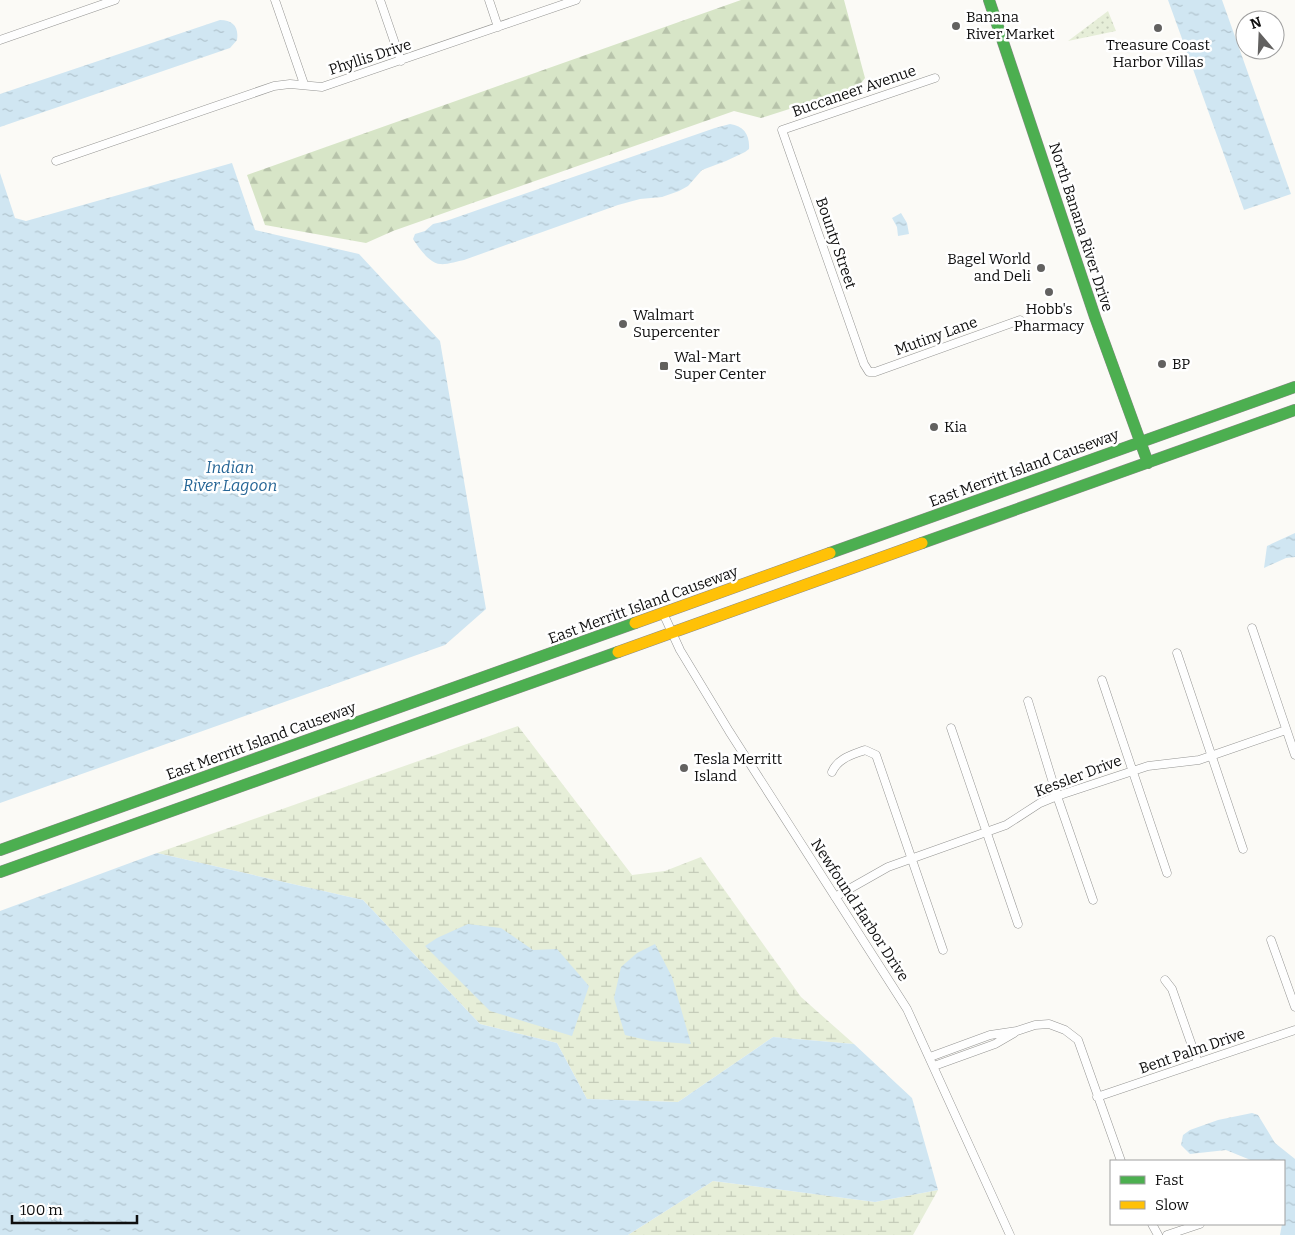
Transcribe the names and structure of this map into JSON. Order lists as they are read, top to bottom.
{
  "streets": {
    "main road": ["North Banana River Drive", "East Merritt Island Causeway"],
    "street": [
      "Phyllis Drive",
      "Buccaneer Avenue",
      "Bounty Street",
      "Mutiny Lane",
      "Kessler Drive",
      "Newfound Harbor Drive",
      "Bent Palm Drive"
    ]
  },
  "crossings": [
    ["Buccaneer Avenue", "Bounty Street"],
    ["North Banana River Drive", "East Merritt Island Causeway"],
    ["Bounty Street", "Mutiny Lane"],
    ["East Merritt Island Causeway", "Newfound Harbor Drive"],
    ["Kessler Drive", "Newfound Harbor Drive"]
  ],
  "water": ["Indian River Lagoon"],
  "places": {
    "other": [
      "Banana River Market",
      "Treasure Coast Harbor Villas",
      "Bagel World and Deli",
      "Hobb's Pharmacy",
      "Walmart Supercenter",
      "BP",
      "Kia",
      "Tesla Merritt Island"
    ],
    "transit": ["Wal-Mart Super Center"]
  },
  "legend": ["Fast", "Slow"],
  "scale_bar": "100 m",
  "north": "top"
}
